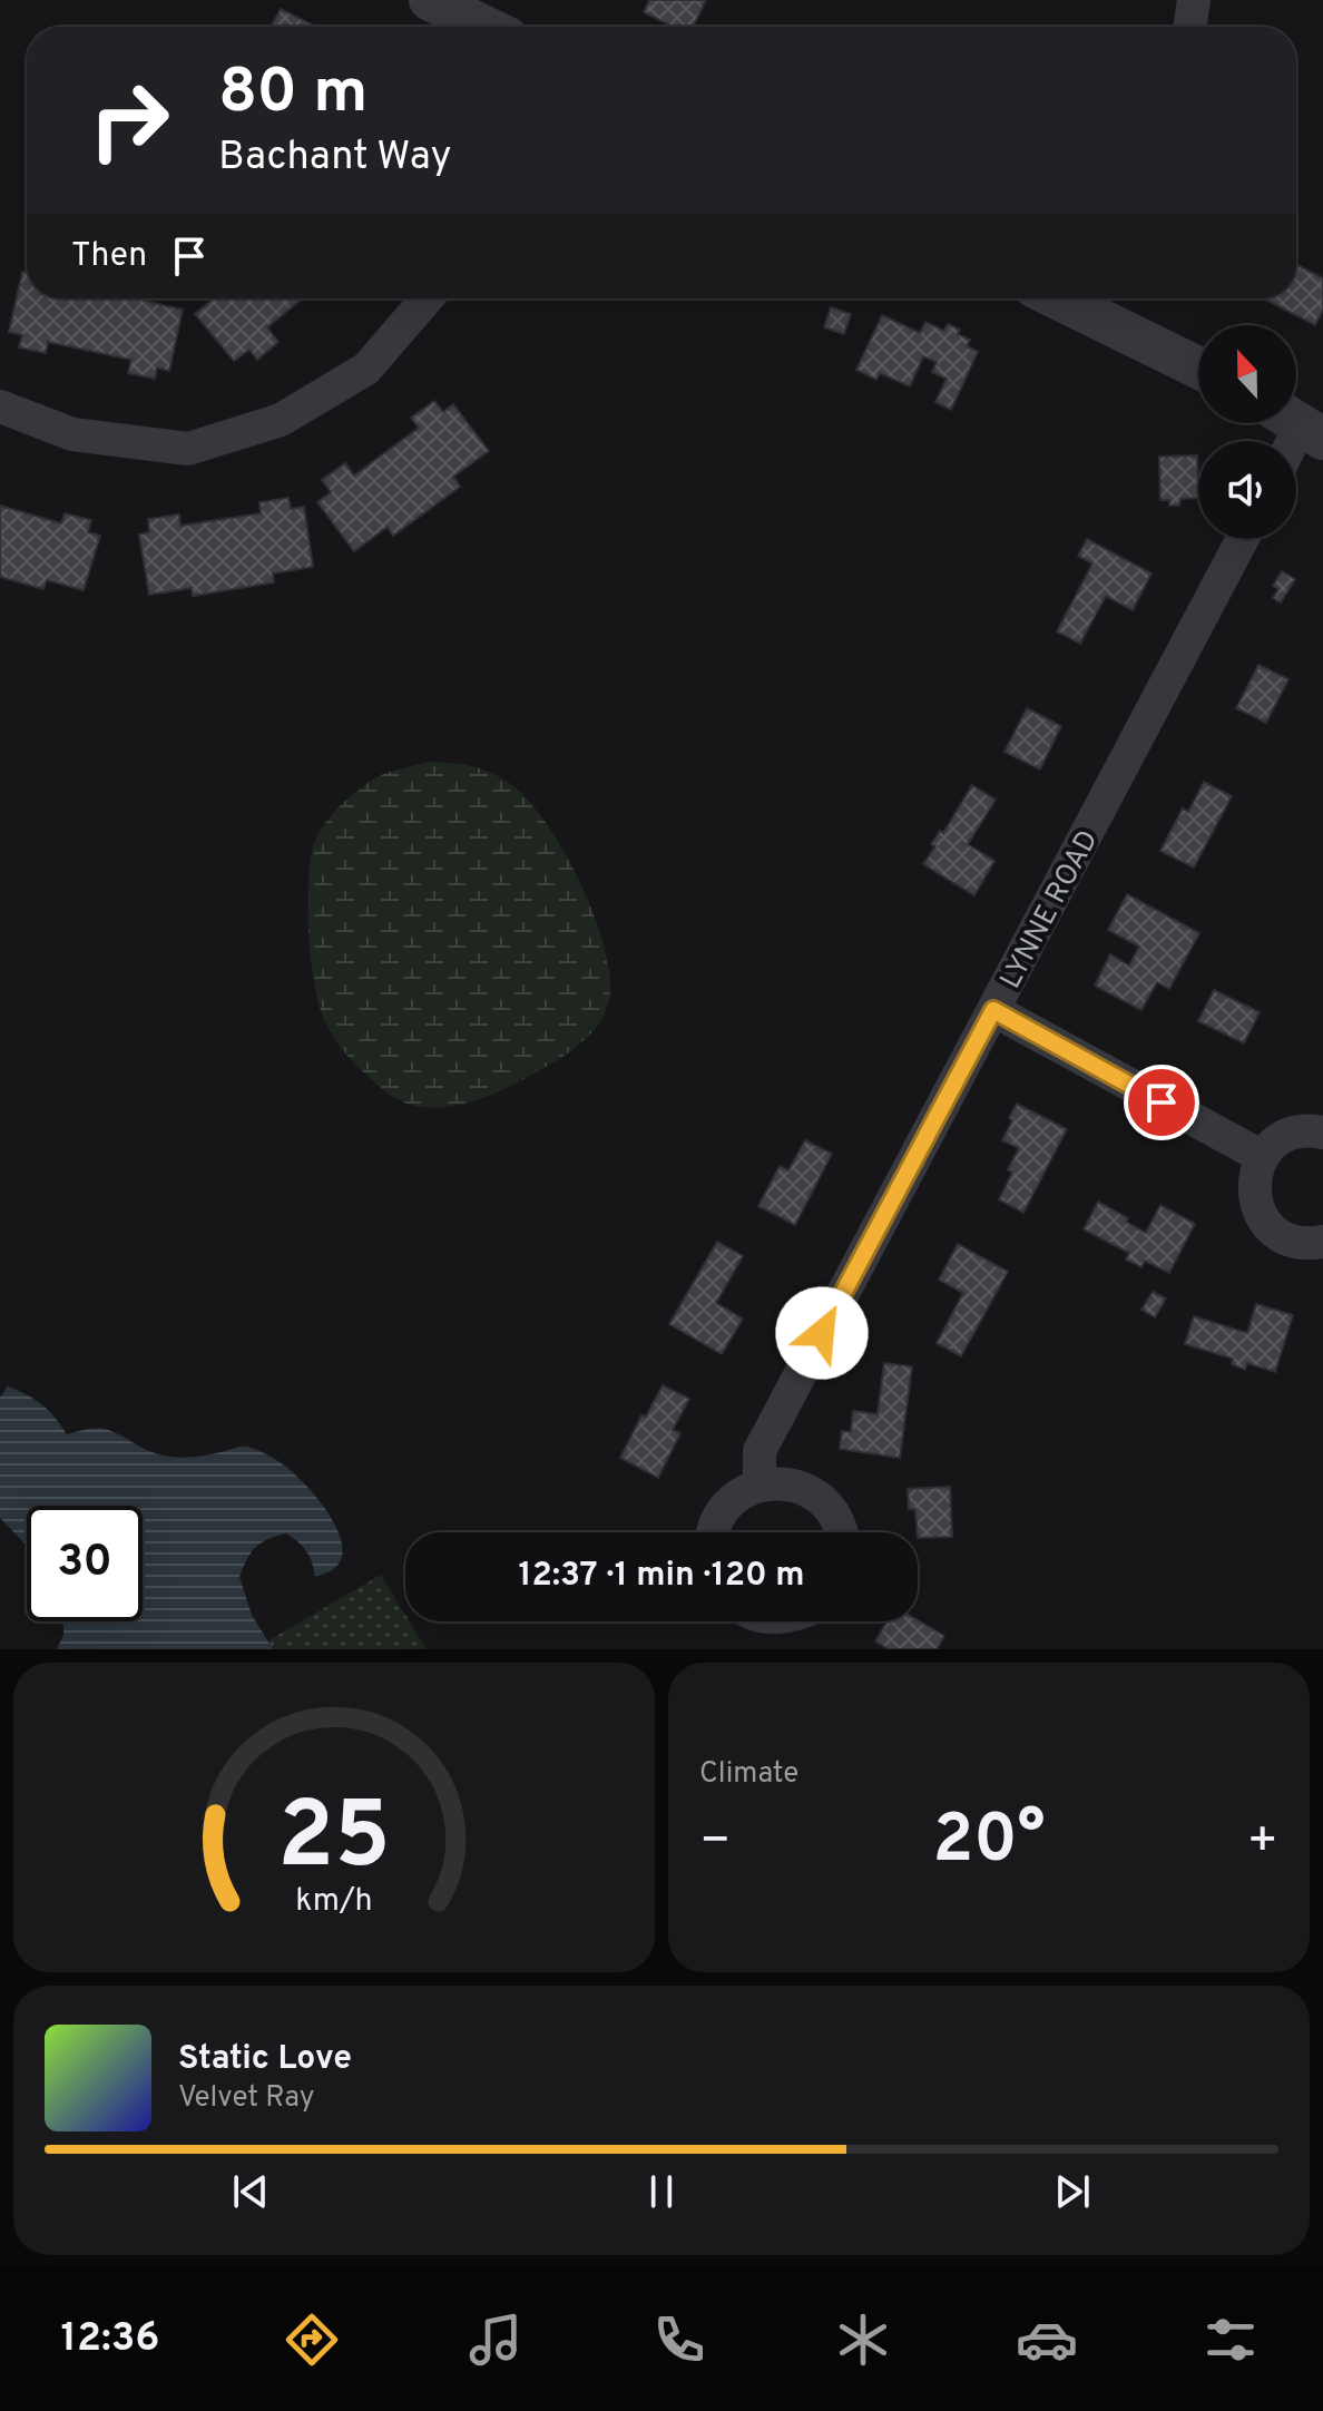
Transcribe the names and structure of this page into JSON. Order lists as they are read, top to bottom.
{
  "streets": {
    "street": ["LYNNE ROAD"]
  },
  "north": "top",
  "page": {
    "turn": ["80 m", "Bachant Way"],
    "then": "Then",
    "limit": "30",
    "trip": "12:37 · 1 min · 120 m",
    "tile": "Climate",
    "heat": ["−", "20°", "+"],
    "song": ["Static Love", "Velvet Ray"],
    "tabs": "12:36",
    "gauge": ["25", "km/h"]
  }
}
